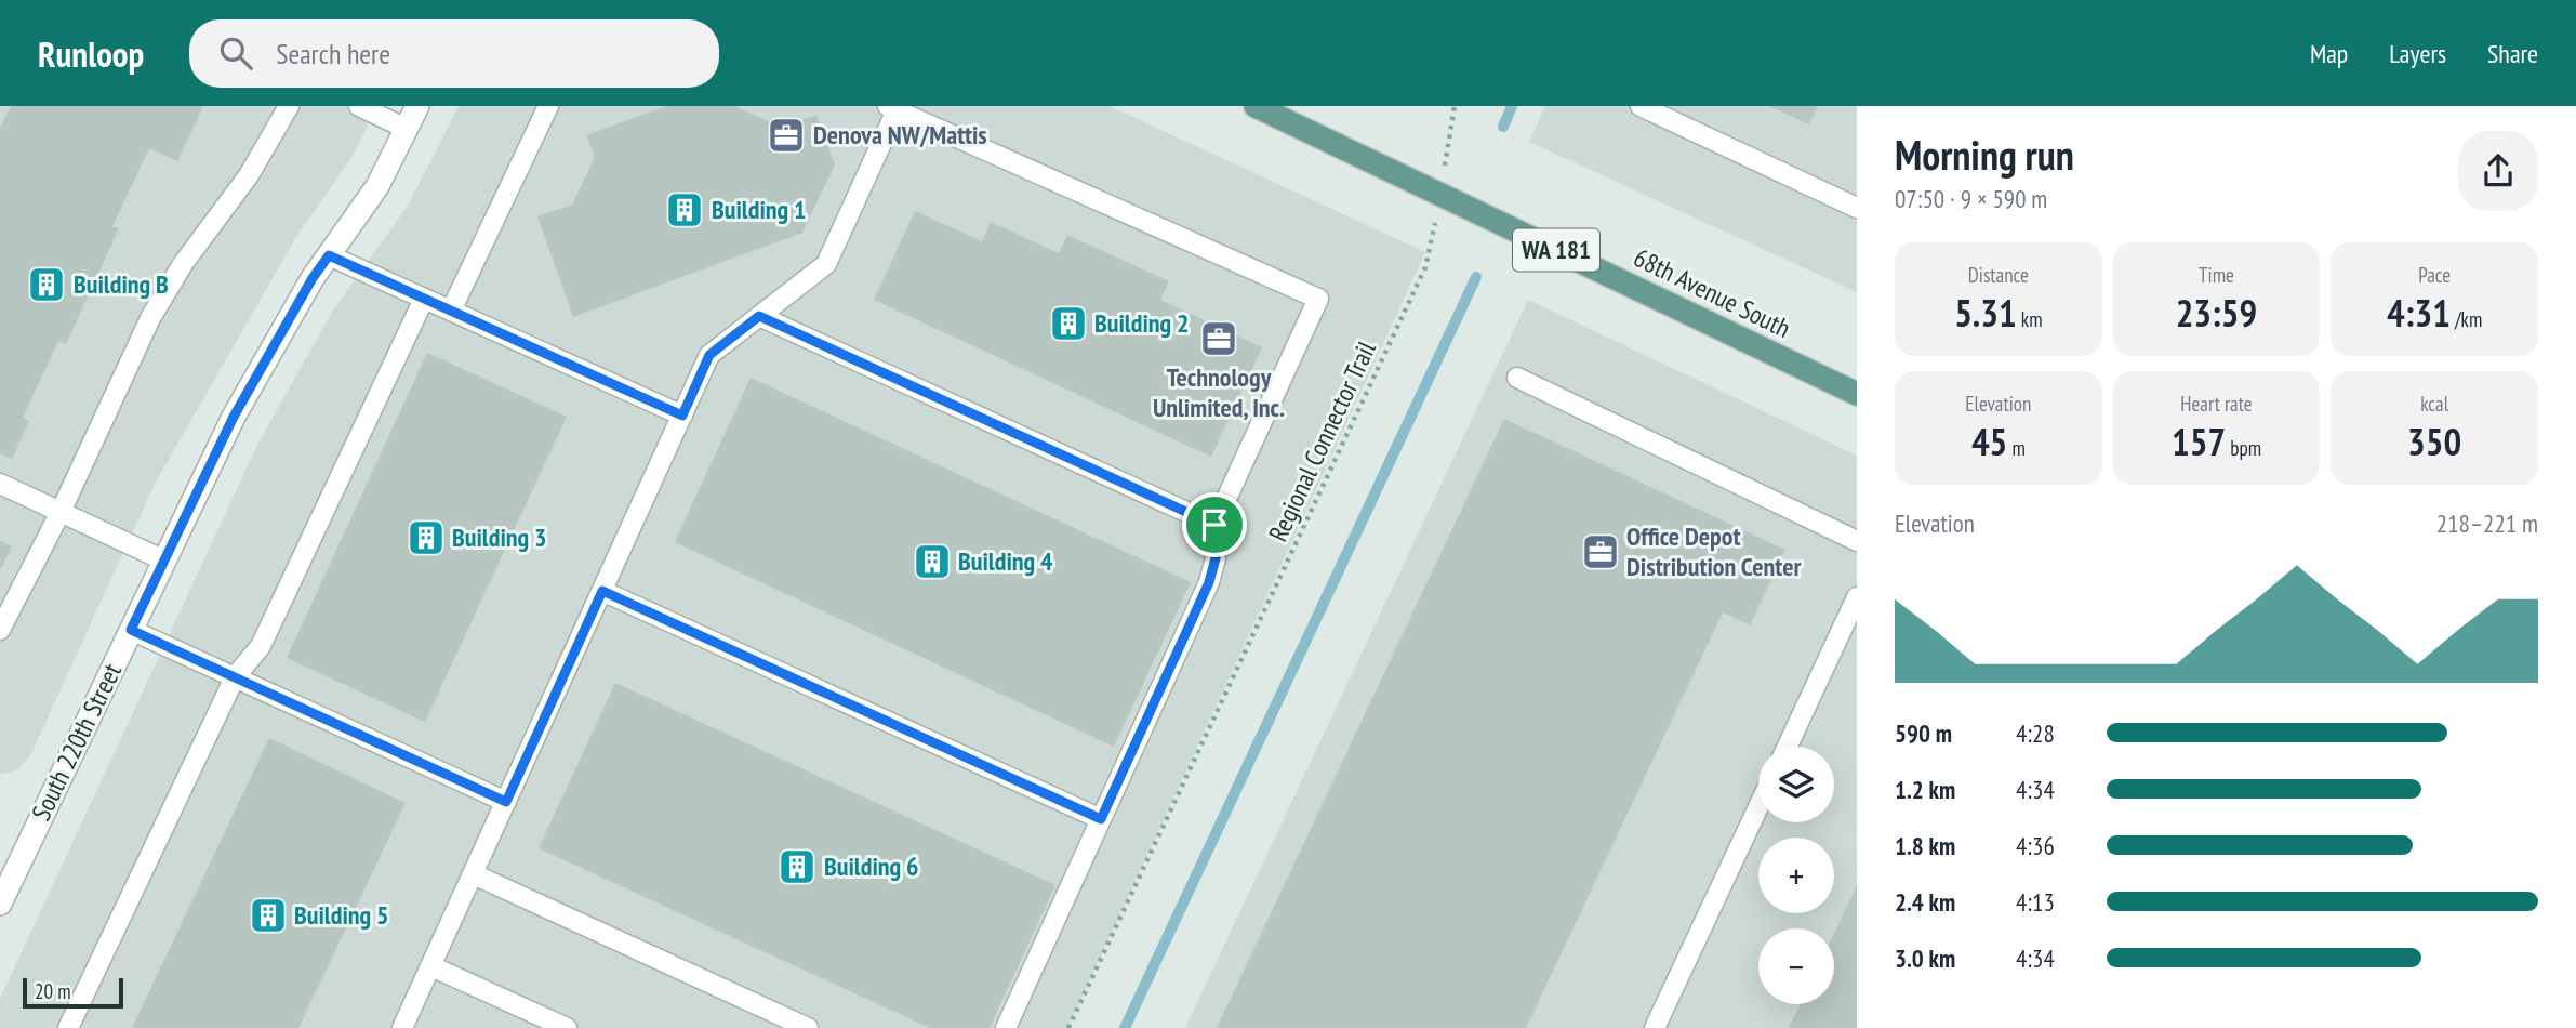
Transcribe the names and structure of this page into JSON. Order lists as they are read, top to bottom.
{
  "streets": {
    "main road": ["WA 181", "68th Avenue South"],
    "street": ["South 220th Street"],
    "path": ["Regional Connector Trail"]
  },
  "crossings": [
    ["68th Avenue South", "Regional Connector Trail"]
  ],
  "places": {
    "office": ["Denova NW/Mattis", "Technology Unlimited, Inc.", "Office Depot Distribution Center"],
    "building": [
      "Building 1",
      "Building B",
      "Building 2",
      "Building 3",
      "Building 4",
      "Building 6",
      "Building 5"
    ]
  },
  "scale_bar": "20 m",
  "page": {
    "header": "Runloop",
    "search": "Search here",
    "nav": ["Map", "Layers", "Share"],
    "heading": ["Morning run", "07:50 · 9 × 590 m"],
    "stats": [
      ["Distance", "5.31 km"],
      ["Time", "23:59"],
      ["Pace", "4:31 /km"],
      ["Elevation", "45 m"],
      ["Heart rate", "157 bpm"],
      ["kcal", "350"]
    ],
    "chart": ["Elevation", "218–221 m"],
    "list": [
      {
        "name": "590 m",
        "note": "4:28"
      },
      {
        "name": "1.2 km",
        "note": "4:34"
      },
      {
        "name": "1.8 km",
        "note": "4:36"
      },
      {
        "name": "2.4 km",
        "note": "4:13"
      },
      {
        "name": "3.0 km",
        "note": "4:34"
      }
    ],
    "map_buttons": ["+", "−"],
    "scale": "20 m"
  }
}
